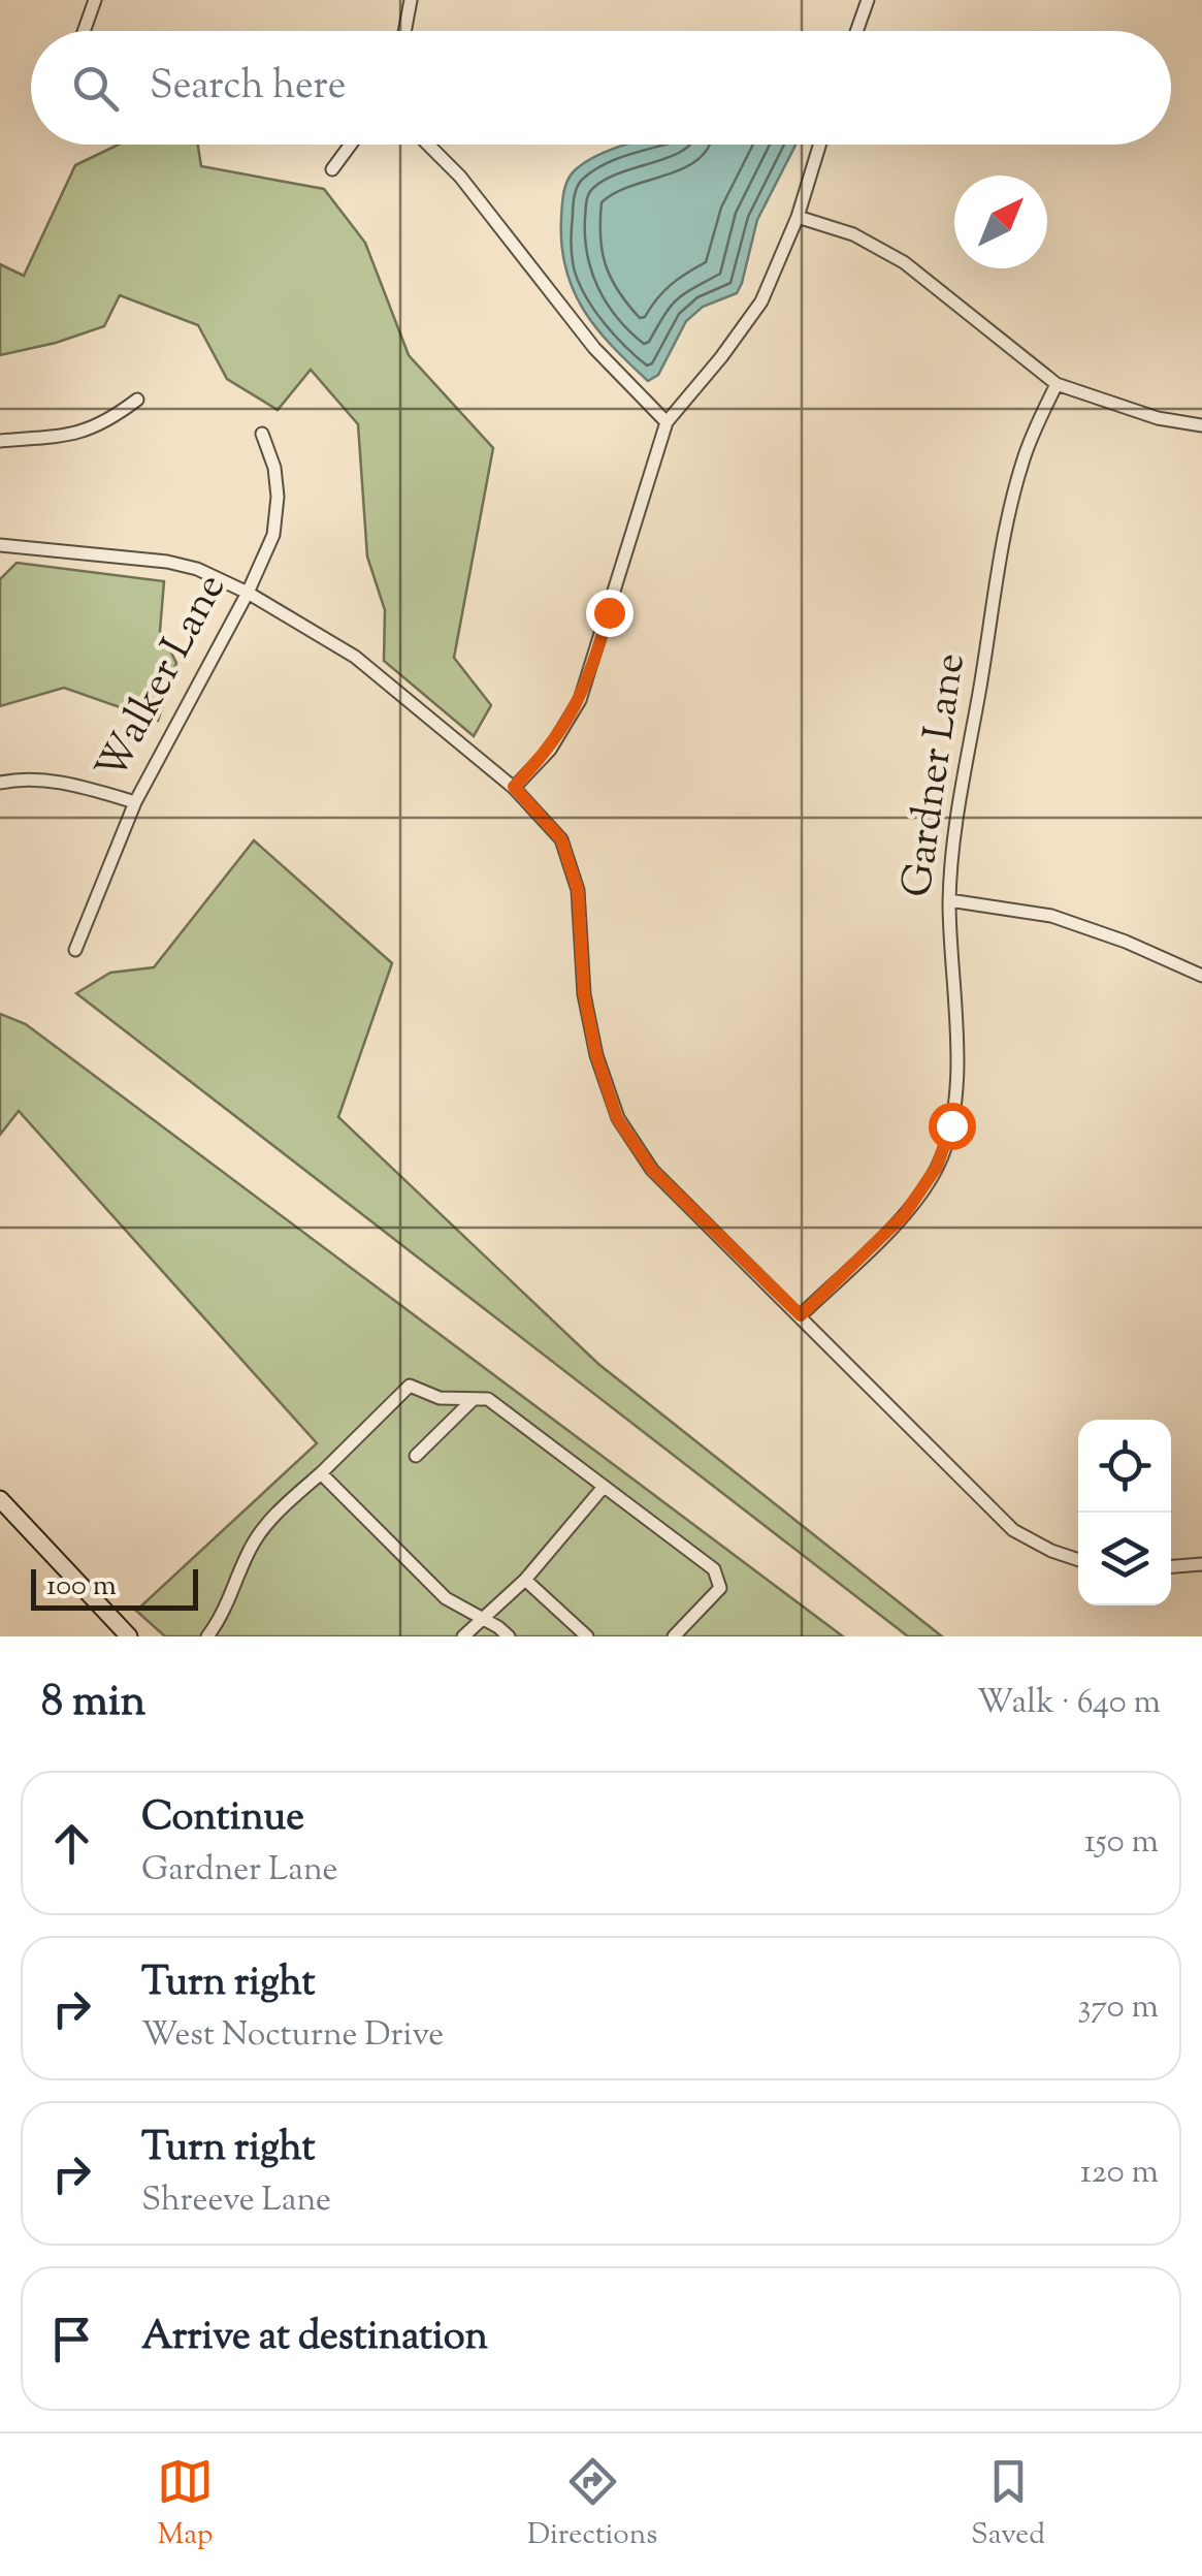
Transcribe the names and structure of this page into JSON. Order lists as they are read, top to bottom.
{
  "streets": {
    "street": ["Walker Lane", "Gardner Lane"]
  },
  "scale_bar": "100 m",
  "north": "top right",
  "page": {
    "search": "Search here",
    "scale": "100 m",
    "heading": ["8 min", "Walk · 640 m"],
    "list": [
      ["Continue", "Gardner Lane", "150 m"],
      ["Turn right", "West Nocturne Drive", "370 m"],
      ["Turn right", "Shreeve Lane", "120 m"],
      "Arrive at destination"
    ],
    "nav": ["Map", "Directions", "Saved"]
  }
}
